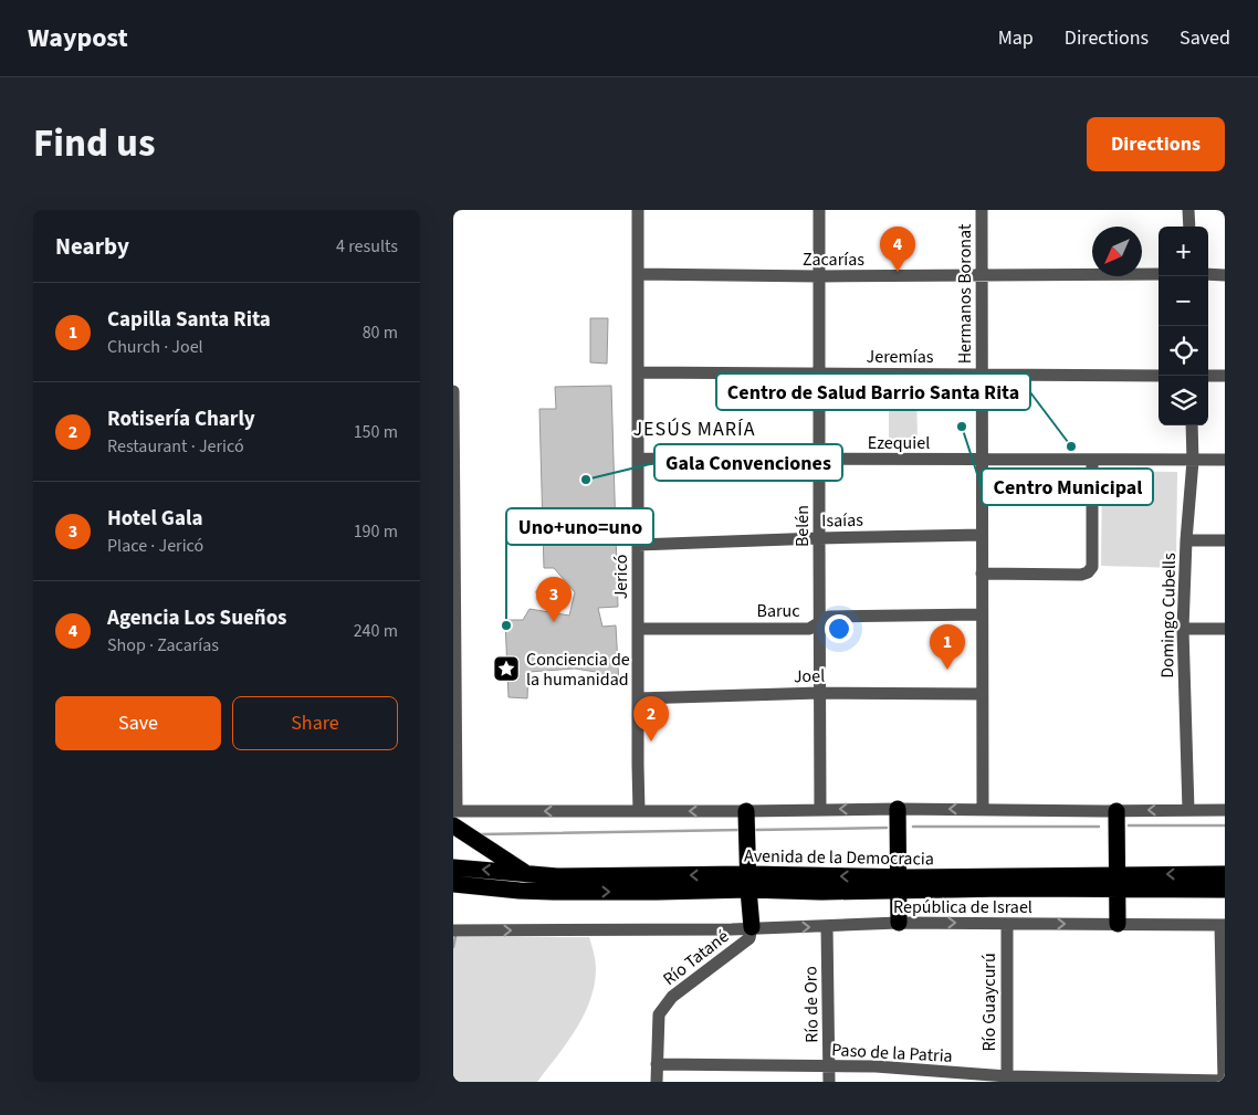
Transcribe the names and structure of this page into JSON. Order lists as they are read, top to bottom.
{
  "streets": {
    "highway": ["Avenida de la Democracia"],
    "street": [
      "Zacarías",
      "Hermanos Boronat",
      "Jeremías",
      "Ezequiel",
      "Isaías",
      "Belén",
      "Jericó",
      "Baruc",
      "Domingo Cubells",
      "Joel",
      "República de Israel",
      "Río Tatané",
      "Río Guaycurú",
      "Río de Oro",
      "Paso de la Patria"
    ]
  },
  "crossings": [
    ["Zacarías", "Hermanos Boronat"],
    ["Zacarías", "Belén"],
    ["Zacarías", "Jericó"],
    ["Hermanos Boronat", "Jeremías"],
    ["Hermanos Boronat", "Ezequiel"],
    ["Hermanos Boronat", "Isaías"],
    ["Hermanos Boronat", "Baruc"],
    ["Hermanos Boronat", "Joel"],
    ["Jeremías", "Belén"],
    ["Jeremías", "Jericó"],
    ["Ezequiel", "Belén"],
    ["Ezequiel", "Jericó"],
    ["Ezequiel", "Domingo Cubells"],
    ["Isaías", "Belén"],
    ["Isaías", "Jericó"],
    ["Belén", "Baruc"],
    ["Belén", "Joel"],
    ["Jericó", "Baruc"],
    ["Jericó", "Joel"],
    ["República de Israel", "Río Tatané"],
    ["República de Israel", "Río Guaycurú"],
    ["República de Israel", "Río de Oro"],
    ["Río Tatané", "Paso de la Patria"],
    ["Río Guaycurú", "Paso de la Patria"],
    ["Río de Oro", "Paso de la Patria"]
  ],
  "one_way": ["República de Israel"],
  "districts": ["JESÚS MARÍA"],
  "places": {
    "other": [
      "Centro Municipal",
      "Centro de Salud Barrio Santa Rita",
      "Gala Convenciones",
      "Uno+uno=uno"
    ],
    "place": ["Conciencia de la humanidad"]
  },
  "north": "bottom left",
  "page": {
    "header": "Waypost",
    "nav": ["Map", "Directions", "Saved"],
    "title": "Find us",
    "buttons": [
      "Directions",
      ["Save", "Share"]
    ],
    "heading": ["Nearby", "4 results"],
    "map_buttons": ["+", "−"],
    "pins": [
      "4",
      "3",
      "1",
      "2"
    ],
    "list": [
      {
        "mark": "1",
        "name": "Capilla Santa Rita",
        "note": "Church · Joel",
        "value": "80 m"
      },
      {
        "mark": "2",
        "name": "Rotisería Charly",
        "note": "Restaurant · Jericó",
        "value": "150 m"
      },
      {
        "mark": "3",
        "name": "Hotel Gala",
        "note": "Place · Jericó",
        "value": "190 m"
      },
      {
        "mark": "4",
        "name": "Agencia Los Sueños",
        "note": "Shop · Zacarías",
        "value": "240 m"
      }
    ]
  }
}
